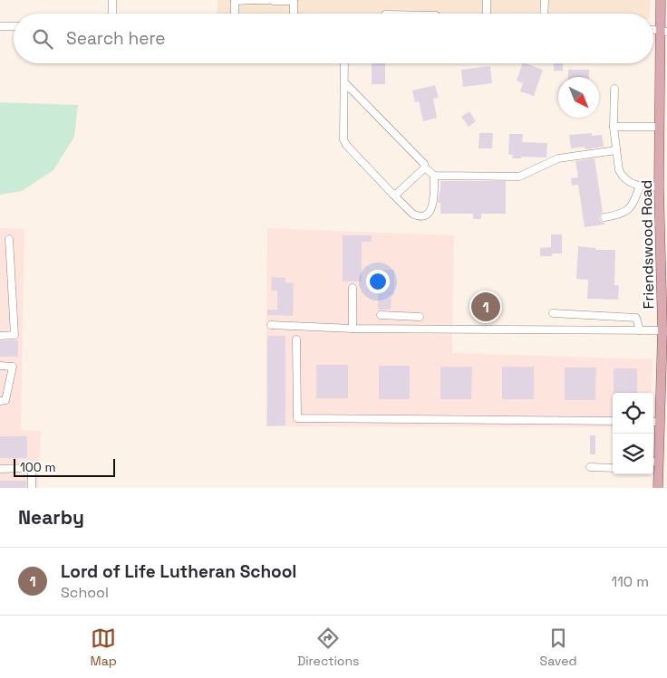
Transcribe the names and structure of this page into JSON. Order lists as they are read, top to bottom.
{
  "streets": {
    "main road": ["Friendswood Road"]
  },
  "scale_bar": "100 m",
  "north": "bottom right",
  "page": {
    "search": "Search here",
    "pins": "1",
    "scale": "100 m",
    "heading": "Nearby",
    "list": [
      {
        "mark": "1",
        "name": "Lord of Life Lutheran School",
        "note": "School",
        "value": "110 m"
      }
    ],
    "nav": ["Map", "Directions", "Saved"]
  }
}
